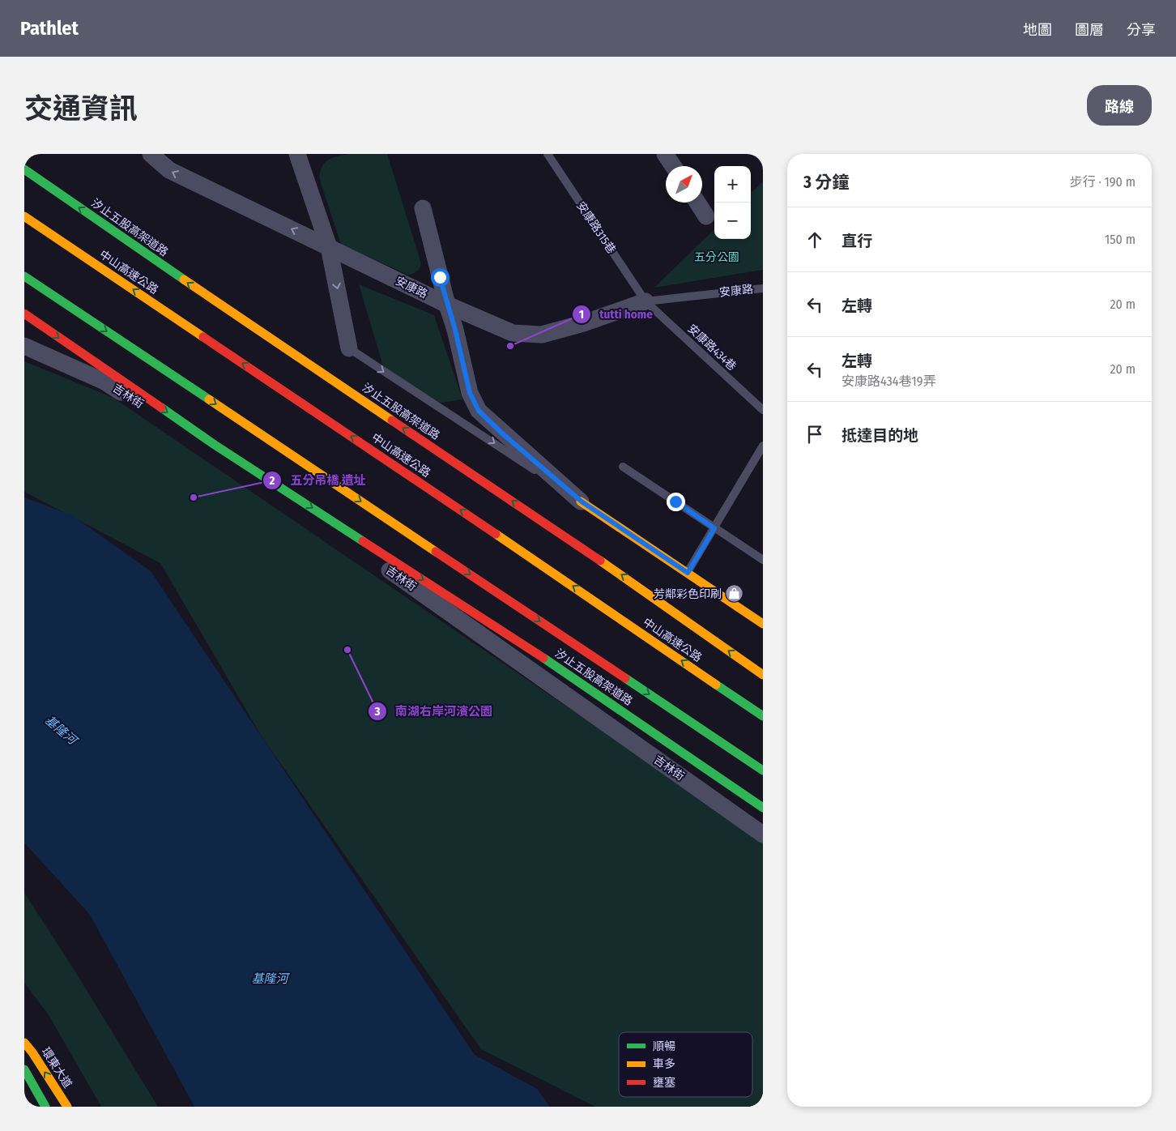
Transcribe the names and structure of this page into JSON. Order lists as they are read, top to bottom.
{
  "streets": {
    "main road": ["汐止五股高架道路", "中山高速公路", "環東大道"],
    "street": ["安康路", "吉林街"],
    "lane": ["安康路315巷", "安康路434巷"]
  },
  "crossings": [
    ["安康路315巷", "安康路"],
    ["安康路315巷", "安康路434巷"],
    ["安康路", "安康路434巷"]
  ],
  "water": ["基隆河"],
  "parks": ["五分公園"],
  "places": {
    "other": ["tutti home", "五分吊橋 遺址", "南湖右岸河濱公園"],
    "shop": ["芳鄰彩色印刷"]
  },
  "legend": ["順暢", "車多", "壅塞"],
  "north": "top right",
  "page": {
    "header": "Pathlet",
    "nav": ["地圖", "圖層", "分享"],
    "title": "交通資訊",
    "buttons": "路線",
    "heading": ["3 分鐘", "步行 · 190 m"],
    "map_buttons": ["+", "−"],
    "list": [
      ["直行", "150 m"],
      ["左轉", "20 m"],
      ["左轉", "安康路434巷19弄", "20 m"],
      "抵達目的地"
    ]
  }
}
